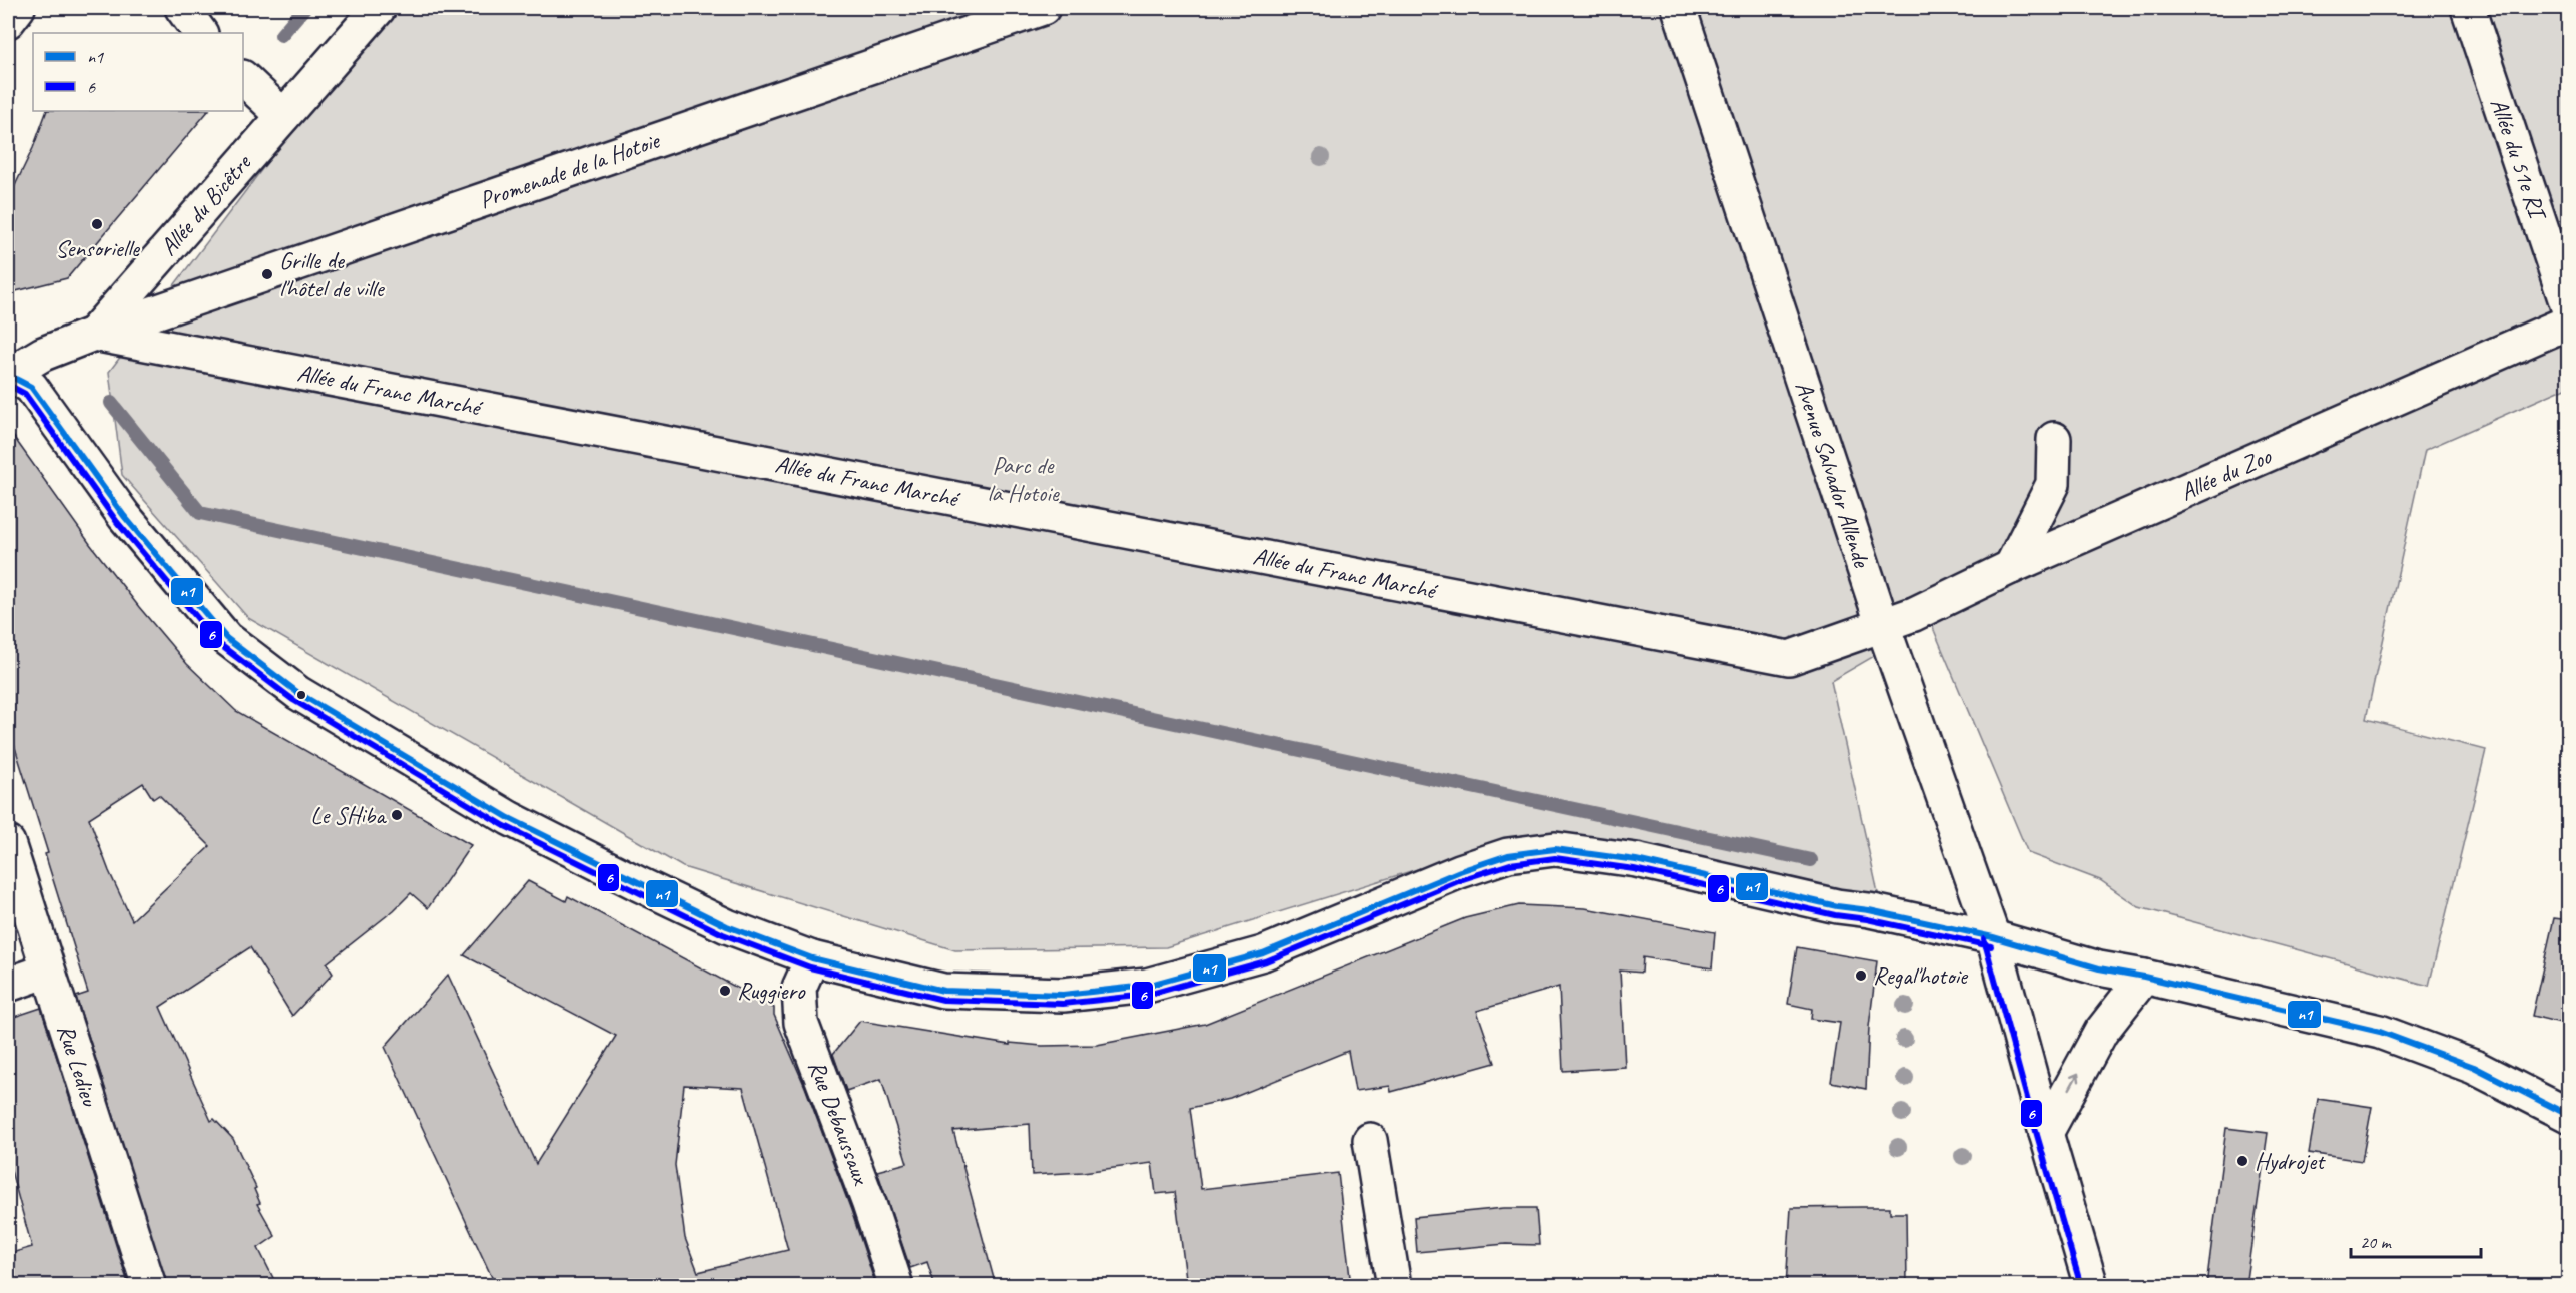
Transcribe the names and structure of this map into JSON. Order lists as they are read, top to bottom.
{
  "streets": {
    "street": [
      "Allée du 51e RI",
      "Promenade de la Hotoie",
      "Allée du Bicêtre",
      "Allée du Franc Marché",
      "Avenue Salvador Allende",
      "Allée du Zoo",
      "Rue Ledieu",
      "Rue Debaussaux"
    ]
  },
  "crossings": [
    ["Promenade de la Hotoie", "Allée du Bicêtre"],
    ["Promenade de la Hotoie", "Allée du Franc Marché"],
    ["Allée du Bicêtre", "Allée du Franc Marché"],
    ["Allée du Franc Marché", "Avenue Salvador Allende"],
    ["Allée du Franc Marché", "Allée du Zoo"],
    ["Avenue Salvador Allende", "Allée du Zoo"]
  ],
  "parks": ["Parc de la Hotoie"],
  "places": [
    "Sensorielle",
    "Grille de l'hôtel de ville",
    "Le SHiba",
    "Regal'hotoie",
    "Ruggiero",
    "Hydrojet"
  ],
  "lines": ["transit line n1", "transit line 6"],
  "legend": ["n1", "6"],
  "scale_bar": "20 m"
}
